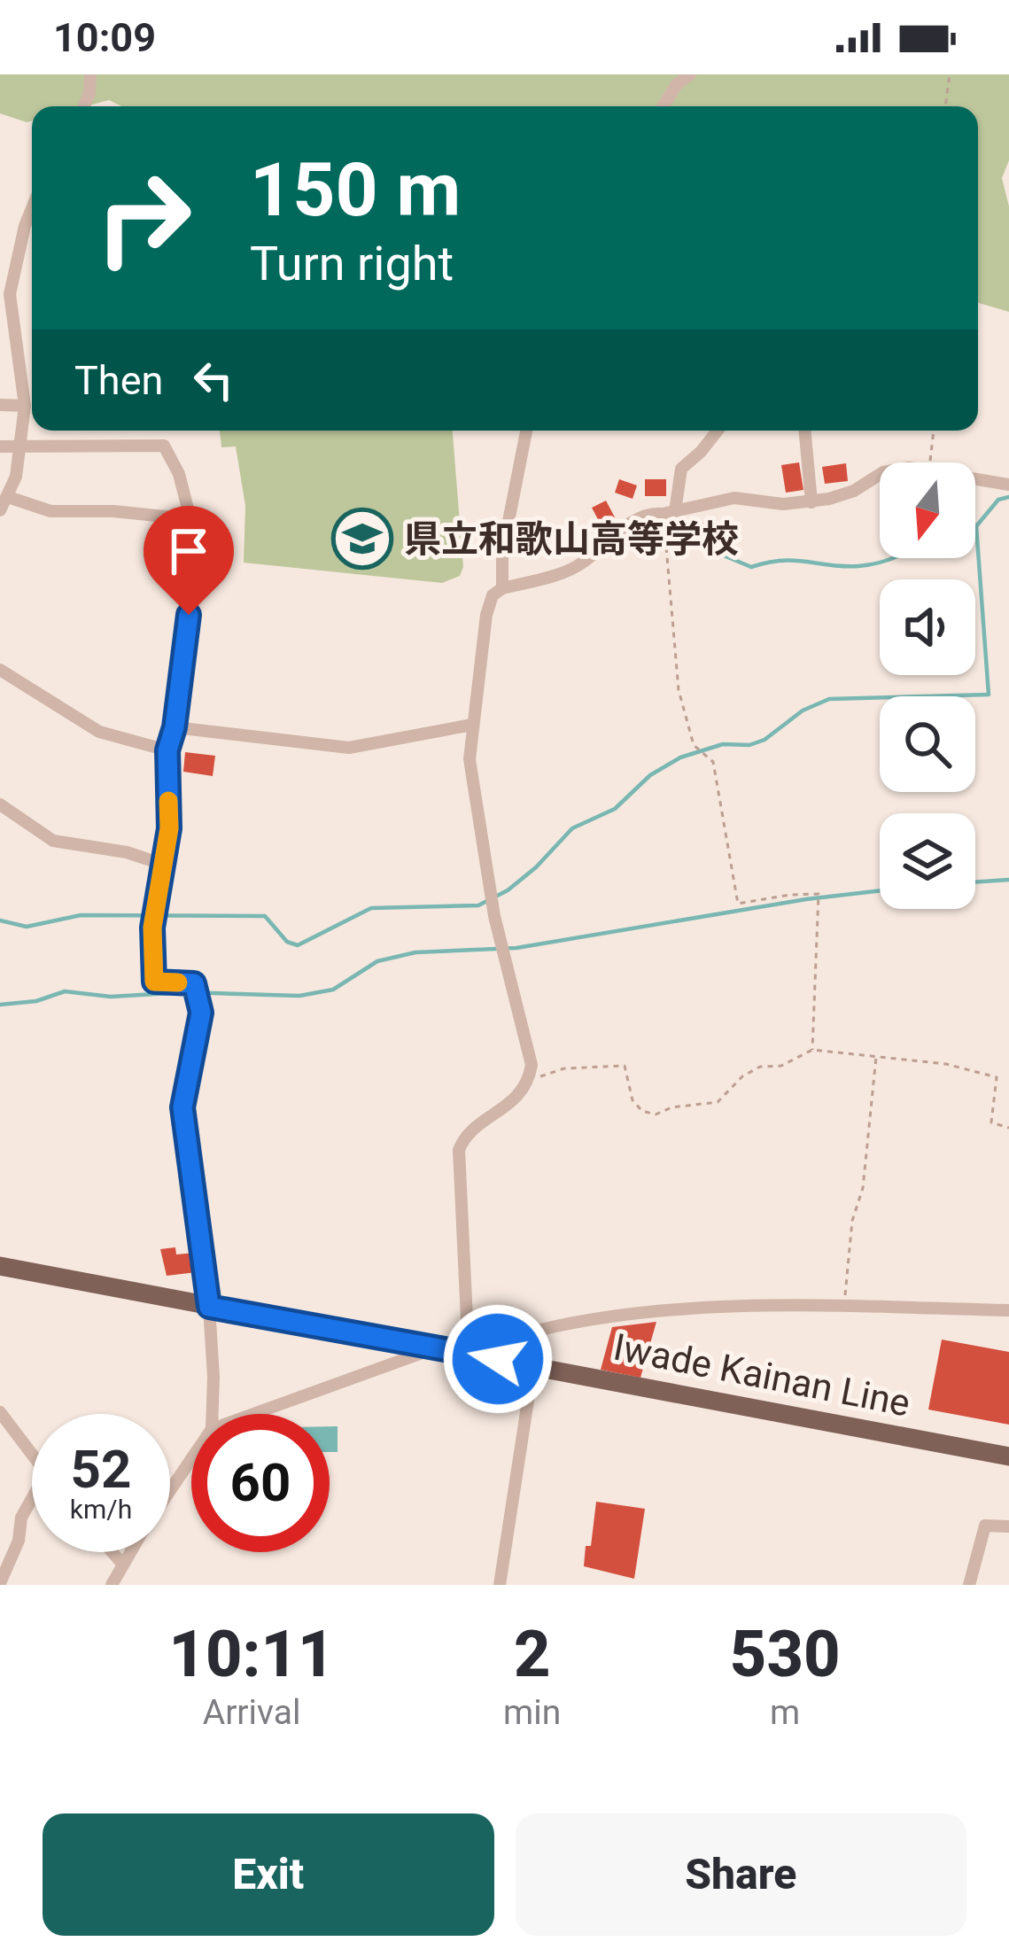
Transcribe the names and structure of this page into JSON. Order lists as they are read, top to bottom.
{
  "streets": {
    "main road": ["Iwade Kainan Line"]
  },
  "places": {
    "school or university": ["県立和歌山高等学校"]
  },
  "north": "bottom",
  "page": {
    "status": "10:09",
    "turn": ["150 m", "Turn right"],
    "then": "Then",
    "speed": "52 km/h",
    "limit": "60",
    "eta": [
      "10:11",
      "Arrival",
      "2",
      "min",
      "530",
      "m"
    ],
    "buttons": ["Exit", "Share"]
  }
}
